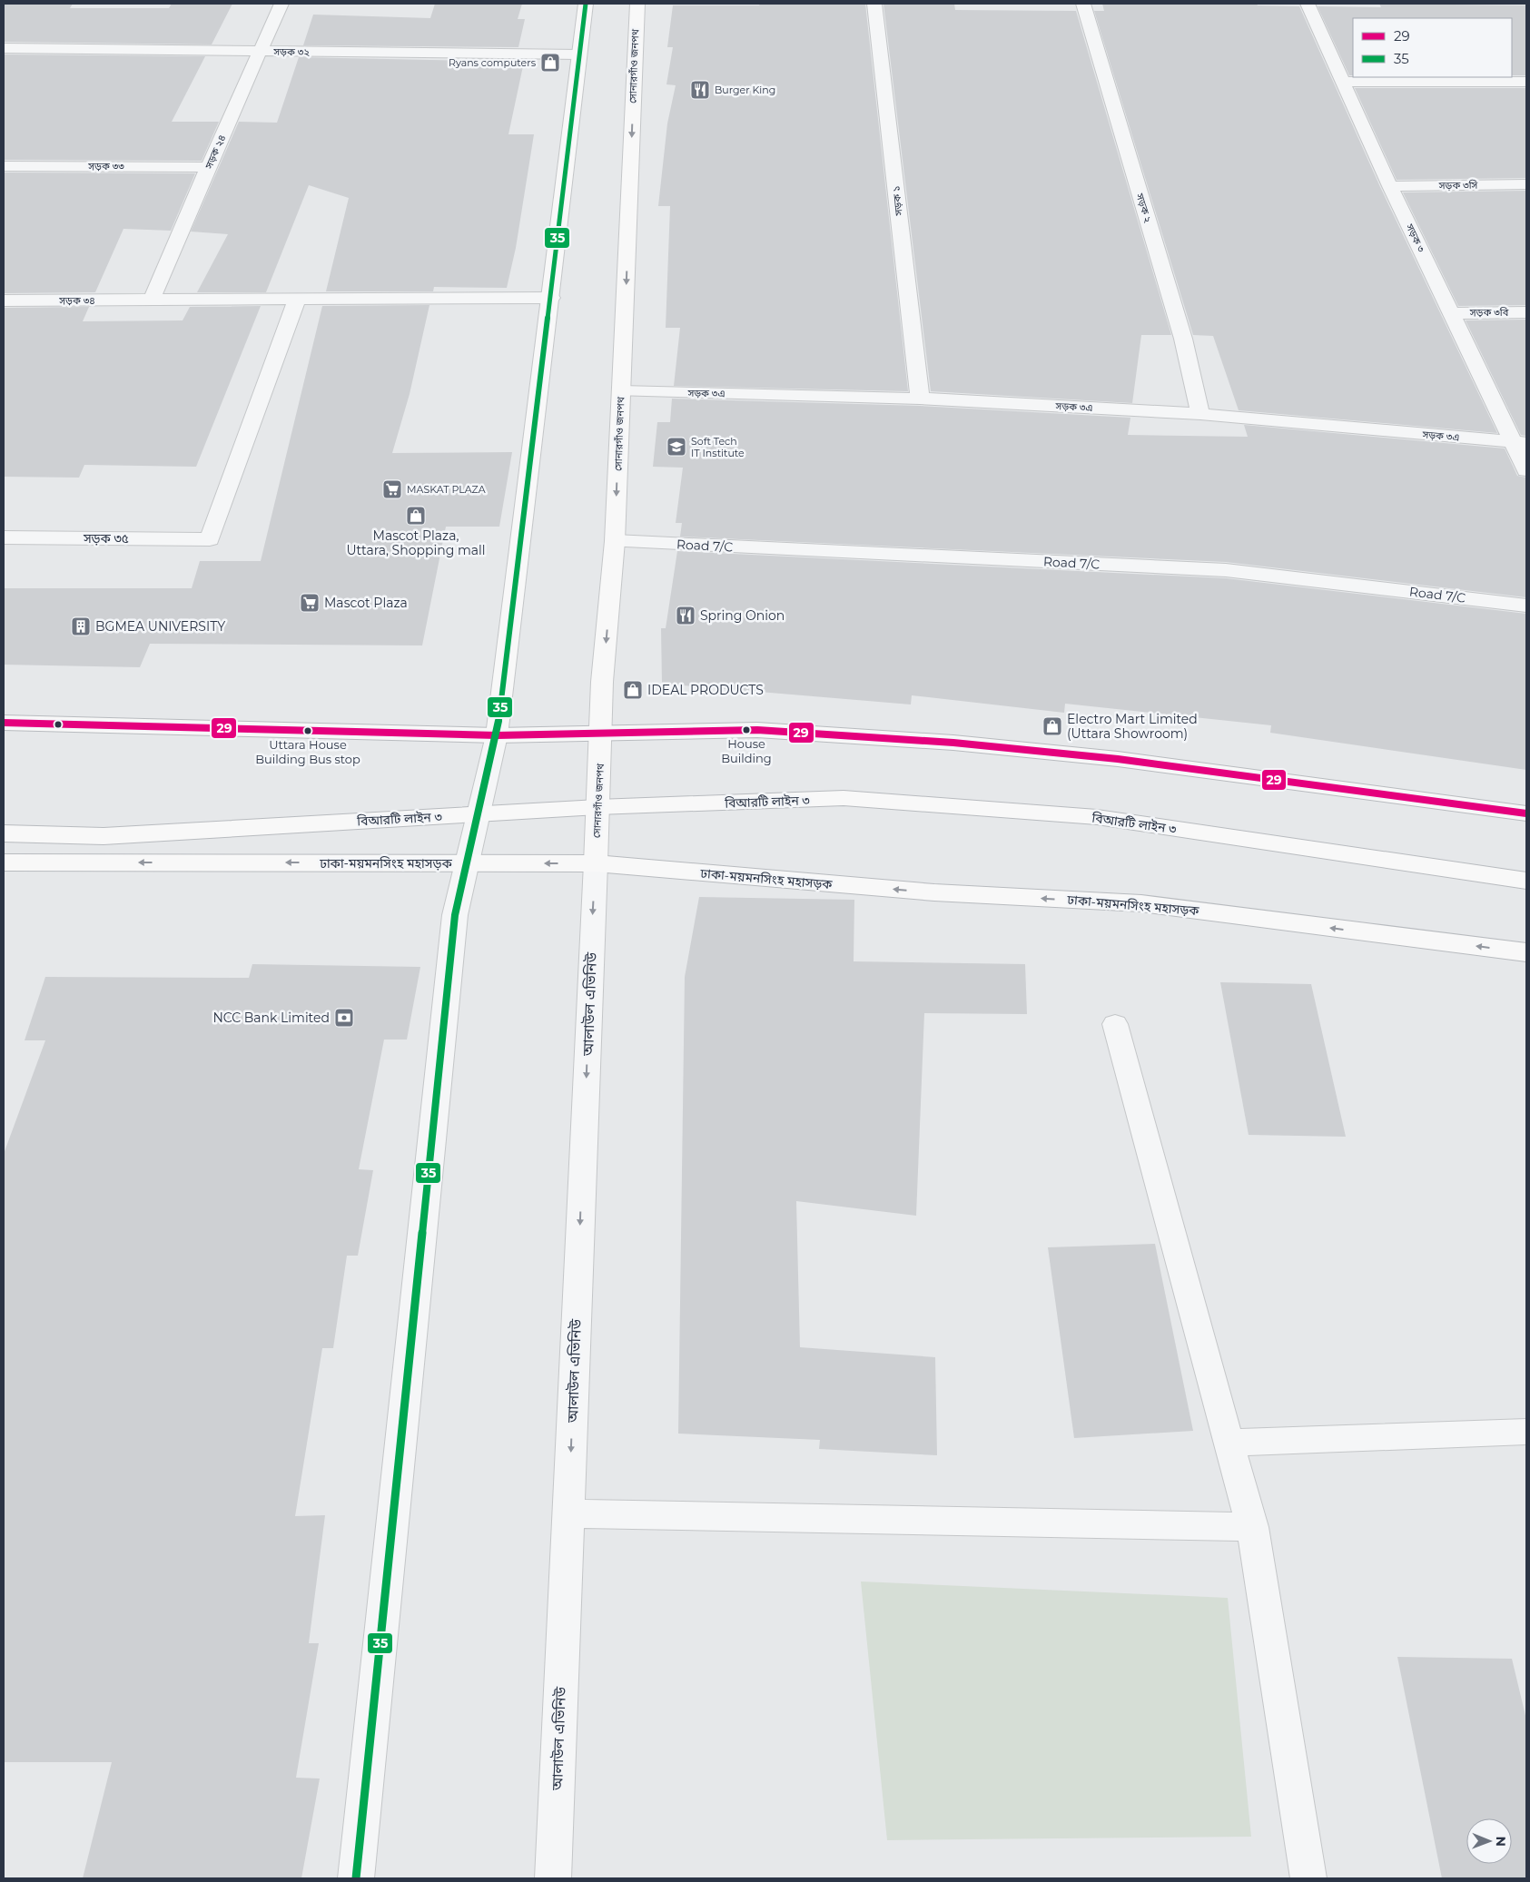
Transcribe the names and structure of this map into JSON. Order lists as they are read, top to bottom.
{
  "streets": {
    "main road": ["সোনারগাঁও জনপথ", "বিআরটি লাইন ৩", "ঢাকা-ময়মনসিংহ মহাসড়ক"],
    "street": [
      "সড়ক ৩২",
      "সড়ক ২৪",
      "সড়ক ৩৩",
      "সড়ক ৩সি",
      "সড়ক ১",
      "সড়ক ২",
      "সড়ক ৩",
      "সড়ক ৩৪",
      "সড়ক ৩বি",
      "সড়ক ৩এ",
      "সড়ক ৩৫",
      "Road 7/C",
      "আলাউল এভিনিউ"
    ]
  },
  "crossings": [
    ["সড়ক ৩২", "সড়ক ২৪"],
    ["সোনারগাঁও জনপথ", "সড়ক ৩এ"],
    ["সোনারগাঁও জনপথ", "Road 7/C"],
    ["সোনারগাঁও জনপথ", "বিআরটি লাইন ৩"],
    ["সোনারগাঁও জনপথ", "ঢাকা-ময়মনসিংহ মহাসড়ক"],
    ["সোনারগাঁও জনপথ", "আলাউল এভিনিউ"],
    ["সড়ক ২৪", "সড়ক ৩৩"],
    ["সড়ক ২৪", "সড়ক ৩৪"],
    ["সড়ক ৩সি", "সড়ক ৩"],
    ["সড়ক ১", "সড়ক ৩এ"],
    ["সড়ক ২", "সড়ক ৩এ"],
    ["সড়ক ৩", "সড়ক ৩বি"],
    ["সড়ক ৩", "সড়ক ৩এ"],
    ["সড়ক ৩৪", "সড়ক ৩৫"],
    ["ঢাকা-ময়মনসিংহ মহাসড়ক", "আলাউল এভিনিউ"]
  ],
  "places": {
    "shop": [
      "Ryans computers",
      "Mascot Plaza, Uttara, Shopping mall",
      "IDEAL PRODUCTS",
      "Electro Mart Limited (Uttara Showroom)"
    ],
    "restaurant": ["Burger King", "Spring Onion"],
    "school or university": ["Soft Tech IT Institute"],
    "supermarket": ["MASKAT PLAZA", "Mascot Plaza"],
    "building": ["BGMEA UNIVERSITY"],
    "other": ["House Building", "Uttara House Building Bus stop"],
    "bank": ["NCC Bank Limited"]
  },
  "lines": ["transit line 35", "transit line 29"],
  "legend": ["29", "35"],
  "north": "right"
}
